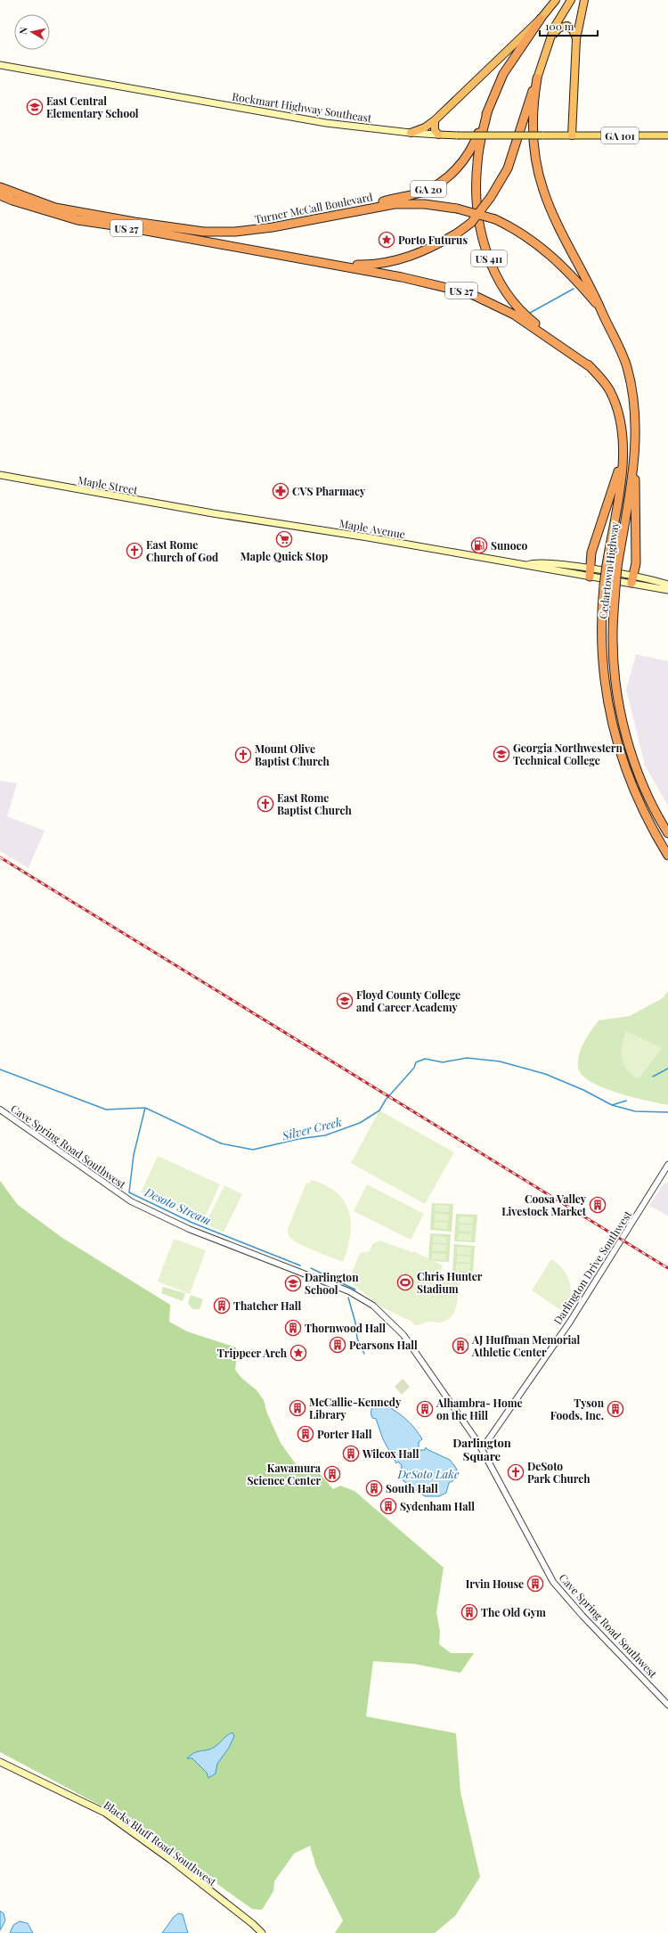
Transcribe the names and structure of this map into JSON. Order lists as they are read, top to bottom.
{
  "streets": {
    "highway": [
      "GA 20",
      "Turner McCall Boulevard",
      "US 27",
      "US 411",
      "Cedartown Highway"
    ],
    "main road": [
      "Rockmart Highway Southeast",
      "GA 101",
      "Maple Street",
      "Maple Avenue",
      "Blacks Bluff Road Southwest"
    ],
    "street": ["Cave Spring Road Southwest", "Darlington Drive Southwest"]
  },
  "crossings": [
    ["GA 20", "Turner McCall Boulevard"],
    ["GA 20", "US 411"],
    ["Turner McCall Boulevard", "Cedartown Highway"],
    ["US 27", "US 411"],
    ["US 27", "Cedartown Highway"],
    ["US 411", "Cedartown Highway"],
    ["Maple Street", "Maple Avenue"],
    ["Maple Avenue", "Cedartown Highway"],
    ["Cave Spring Road Southwest", "Darlington Drive Southwest"]
  ],
  "districts": ["Darlington Square"],
  "water": ["Silver Creek", "Desoto Stream", "DeSoto Lake"],
  "places": {
    "school or university": [
      "East Central Elementary School",
      "Georgia Northwestern Technical College",
      "Floyd County College and Career Academy",
      "Darlington School"
    ],
    "place": ["Porto Futurus", "Trippeer Arch"],
    "pharmacy": ["CVS Pharmacy"],
    "supermarket": ["Maple Quick Stop"],
    "fuel station": ["Sunoco"],
    "church": [
      "East Rome Church of God",
      "Mount Olive Baptist Church",
      "East Rome Baptist Church",
      "DeSoto Park Church"
    ],
    "building": [
      "Coosa Valley Livestock Market",
      "Thatcher Hall",
      "Thornwood Hall",
      "Pearsons Hall",
      "AJ Huffman Memorial Athletic Center",
      "McCallie-Kennedy Library",
      "Alhambra- Home on the Hill",
      "Tyson Foods, Inc.",
      "Porter Hall",
      "Wilcox Hall",
      "Kawamura Science Center",
      "South Hall",
      "Sydenham Hall",
      "Irvin House",
      "The Old Gym"
    ],
    "sports": ["Chris Hunter Stadium"]
  },
  "scale_bar": "100 m",
  "north": "left"
}
